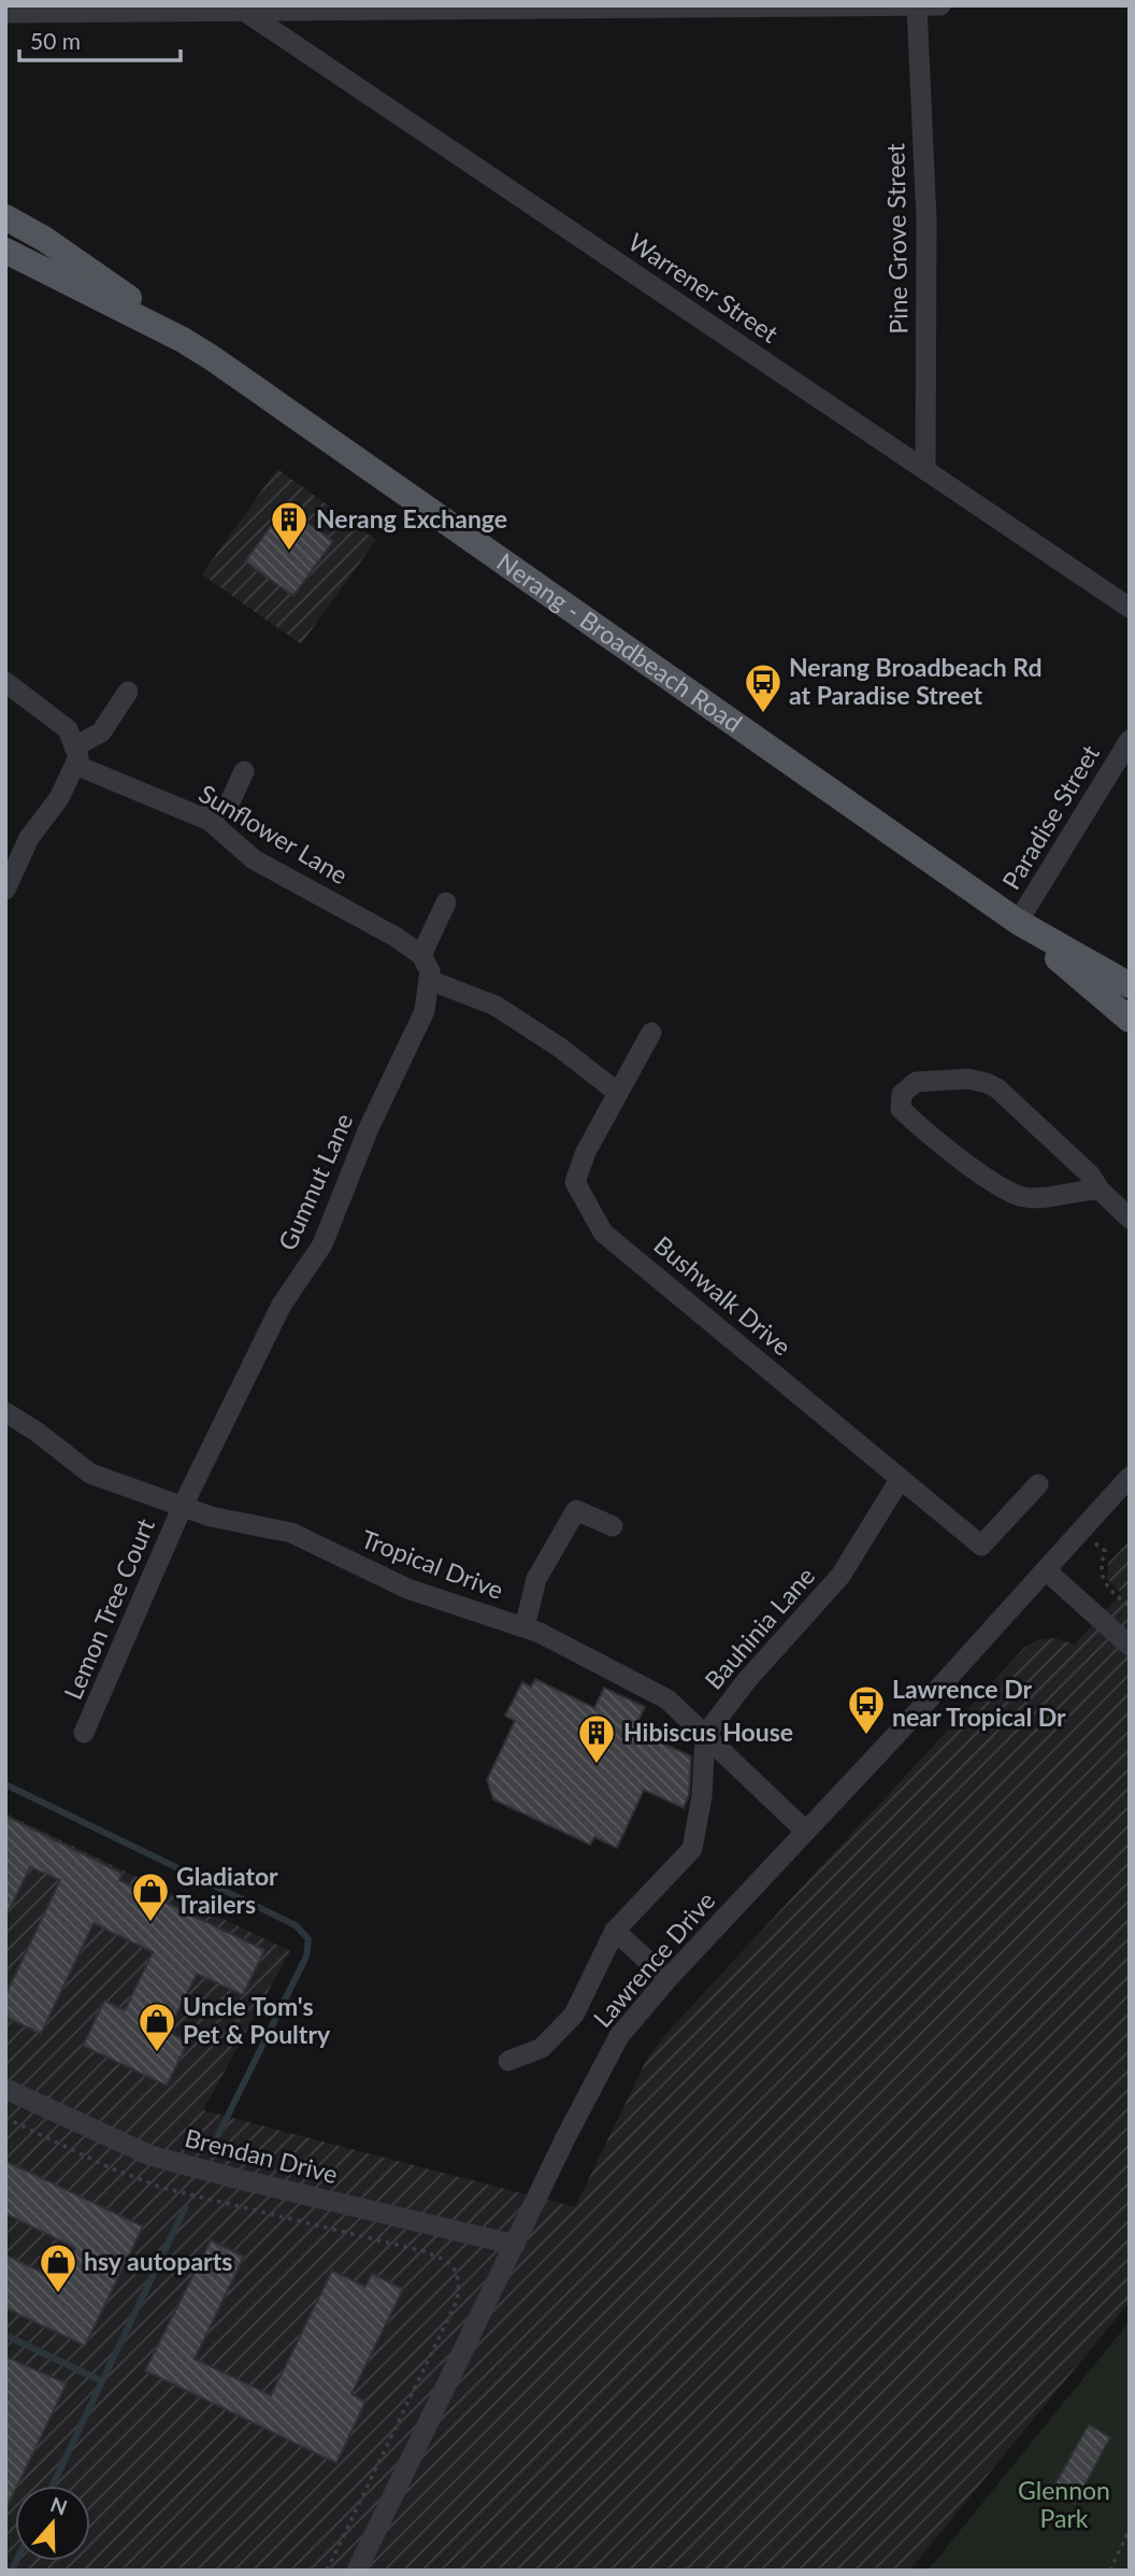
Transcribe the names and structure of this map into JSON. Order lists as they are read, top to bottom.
{
  "streets": {
    "main road": ["Nerang - Broadbeach Road"],
    "street": [
      "Pine Grove Street",
      "Warrener Street",
      "Paradise Street",
      "Sunflower Lane",
      "Gumnut Lane",
      "Bushwalk Drive",
      "Tropical Drive",
      "Lemon Tree Court",
      "Bauhinia Lane",
      "Lawrence Drive",
      "Brendan Drive"
    ]
  },
  "crossings": [
    ["Pine Grove Street", "Warrener Street"],
    ["Nerang - Broadbeach Road", "Paradise Street"],
    ["Sunflower Lane", "Gumnut Lane"],
    ["Gumnut Lane", "Tropical Drive"],
    ["Gumnut Lane", "Lemon Tree Court"],
    ["Bushwalk Drive", "Bauhinia Lane"],
    ["Tropical Drive", "Lemon Tree Court"],
    ["Tropical Drive", "Bauhinia Lane"],
    ["Tropical Drive", "Lawrence Drive"],
    ["Lawrence Drive", "Brendan Drive"]
  ],
  "parks": ["Glennon Park"],
  "places": {
    "building": ["Nerang Exchange", "Hibiscus House"],
    "bus stop": ["Nerang Broadbeach Rd at Paradise Street", "Lawrence Dr near Tropical Dr"],
    "shop": ["Gladiator Trailers", "Uncle Tom's Pet & Poultry", "hsy autoparts"]
  },
  "scale_bar": "50 m",
  "north": "top"
}
